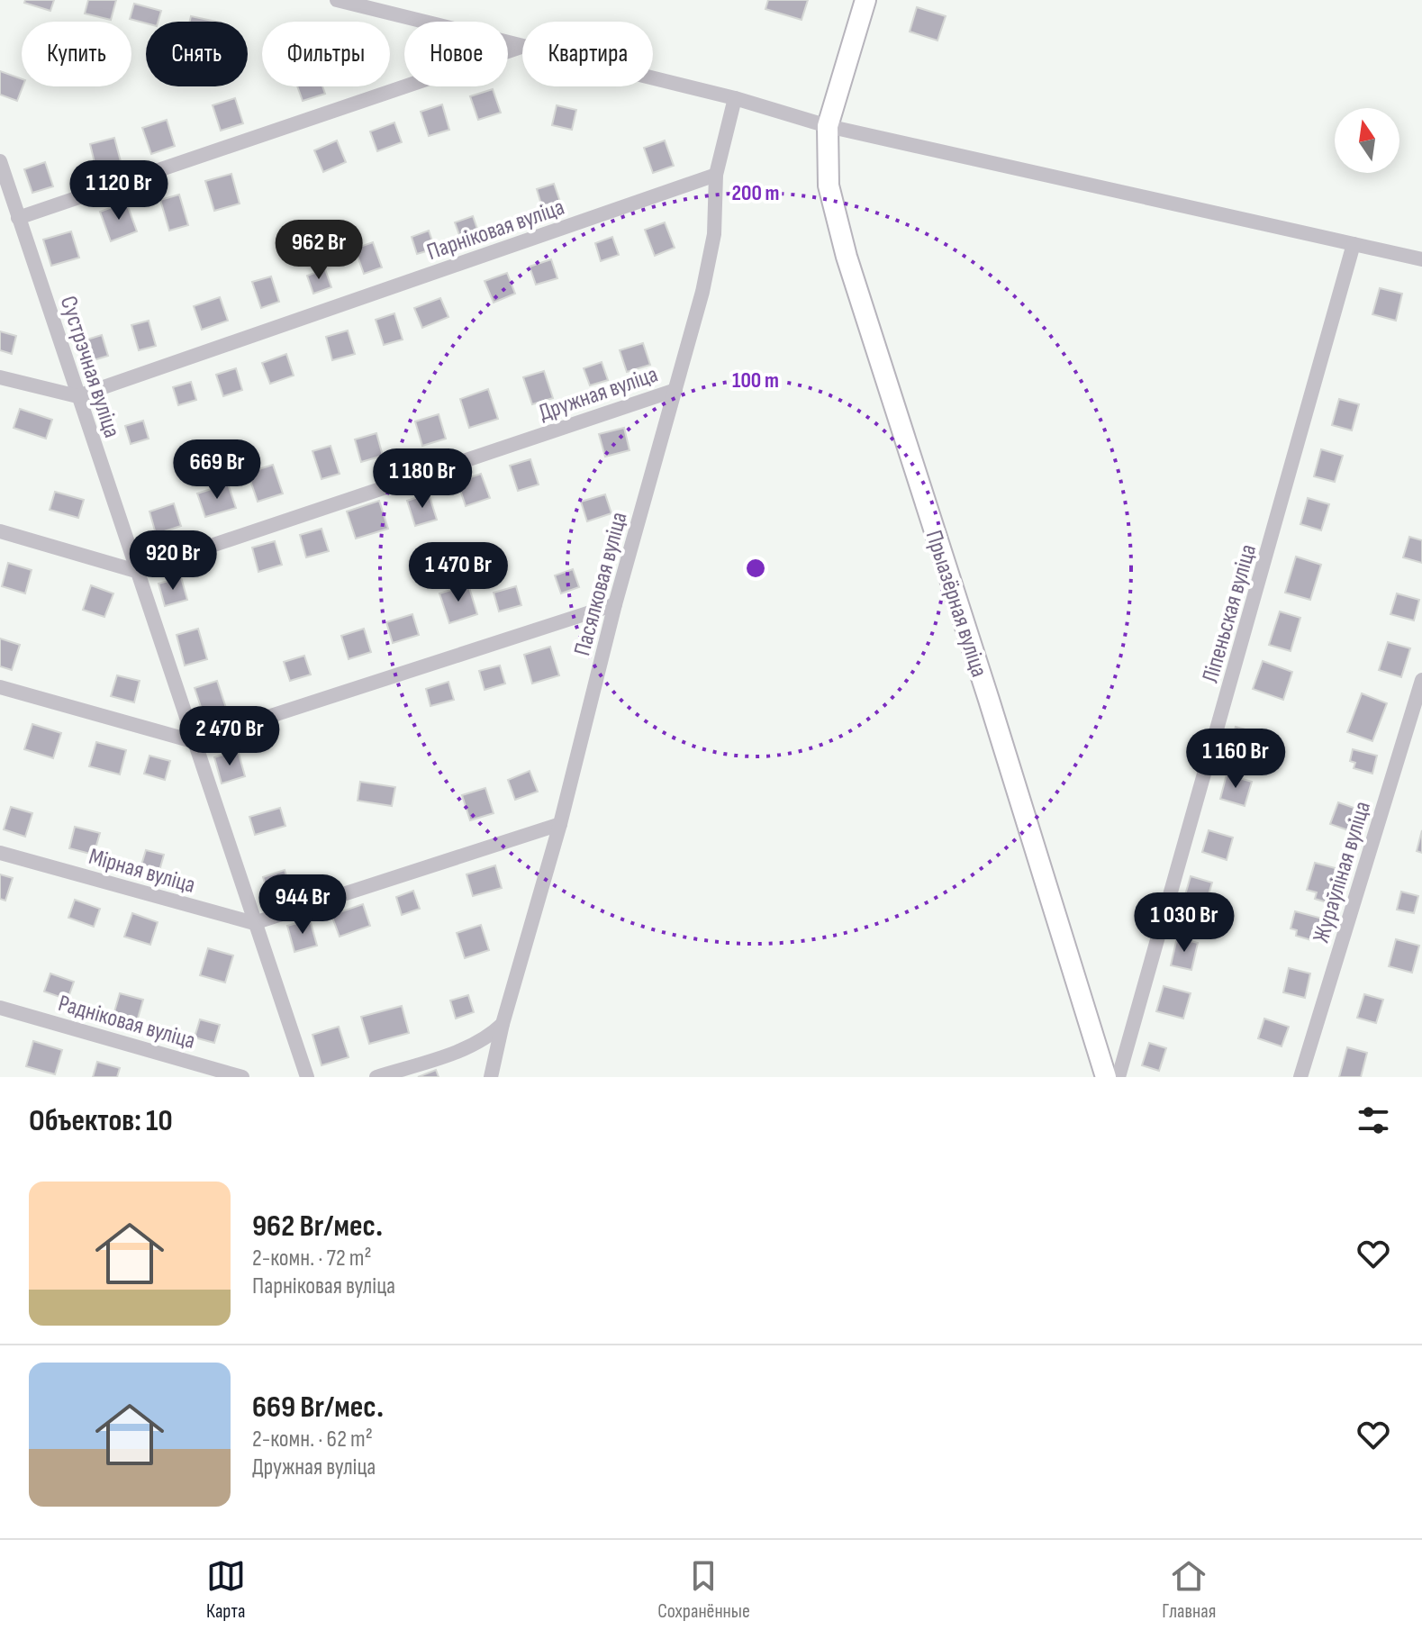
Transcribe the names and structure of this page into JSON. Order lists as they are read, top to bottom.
{
  "streets": {
    "street": [
      "Парніковая вуліца",
      "Сустрэчная вуліца",
      "Дружная вуліца",
      "Пасялковая вуліца",
      "Прыазёрная вуліца",
      "Ліпеньская вуліца",
      "Мірная вуліца",
      "Жураўліная вуліца",
      "Радніковая вуліца"
    ]
  },
  "crossings": [
    ["Парніковая вуліца", "Сустрэчная вуліца"],
    ["Парніковая вуліца", "Пасялковая вуліца"],
    ["Сустрэчная вуліца", "Дружная вуліца"],
    ["Сустрэчная вуліца", "Мірная вуліца"],
    ["Дружная вуліца", "Пасялковая вуліца"]
  ],
  "north": "top",
  "page": {
    "chip": [
      "Купить",
      "Снять",
      "Фильтры",
      "Новое",
      "Квартира"
    ],
    "price": [
      "1 120 Br",
      "962 Br",
      "669 Br",
      "1 180 Br",
      "920 Br",
      "1 470 Br",
      "2 470 Br",
      "1 160 Br",
      "944 Br",
      "1 030 Br"
    ],
    "heading": "Объектов: 10",
    "list": [
      {
        "name": "962 Br/мес.",
        "note": "2-комн. · 72 m² · Парніковая вуліца"
      },
      {
        "name": "669 Br/мес.",
        "note": "2-комн. · 62 m² · Дружная вуліца"
      }
    ],
    "tabs": ["Карта", "Сохранённые", "Главная"]
  },
  "rings": ["200 m", "100 m"]
}
